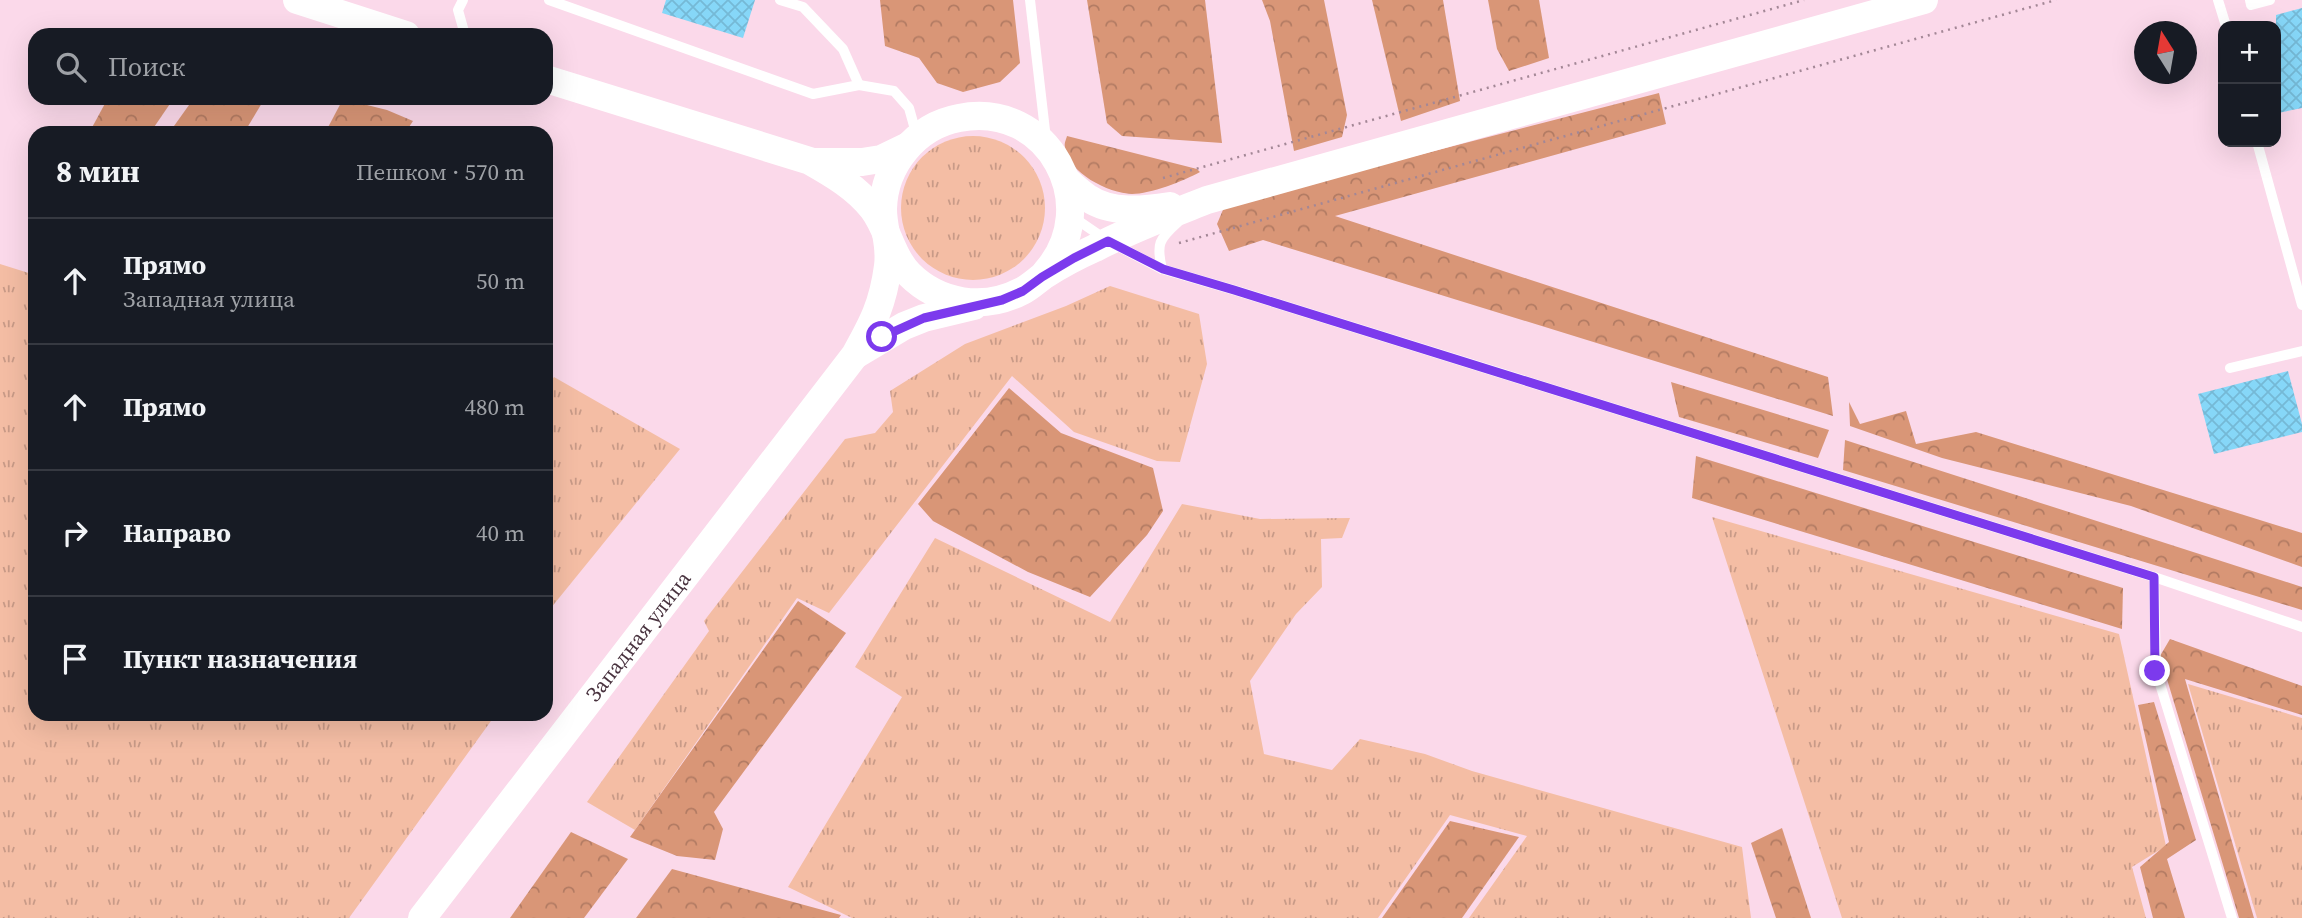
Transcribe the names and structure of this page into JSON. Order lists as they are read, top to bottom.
{
  "streets": {
    "main road": ["Западная улица"]
  },
  "north": "top",
  "page": {
    "map_buttons": ["+", "−"],
    "search": "Поиск",
    "heading": ["8 мин", "Пешком · 570 m"],
    "list": [
      ["Прямо", "Западная улица", "50 m"],
      ["Прямо", "480 m"],
      ["Направо", "40 m"],
      "Пункт назначения"
    ]
  }
}
